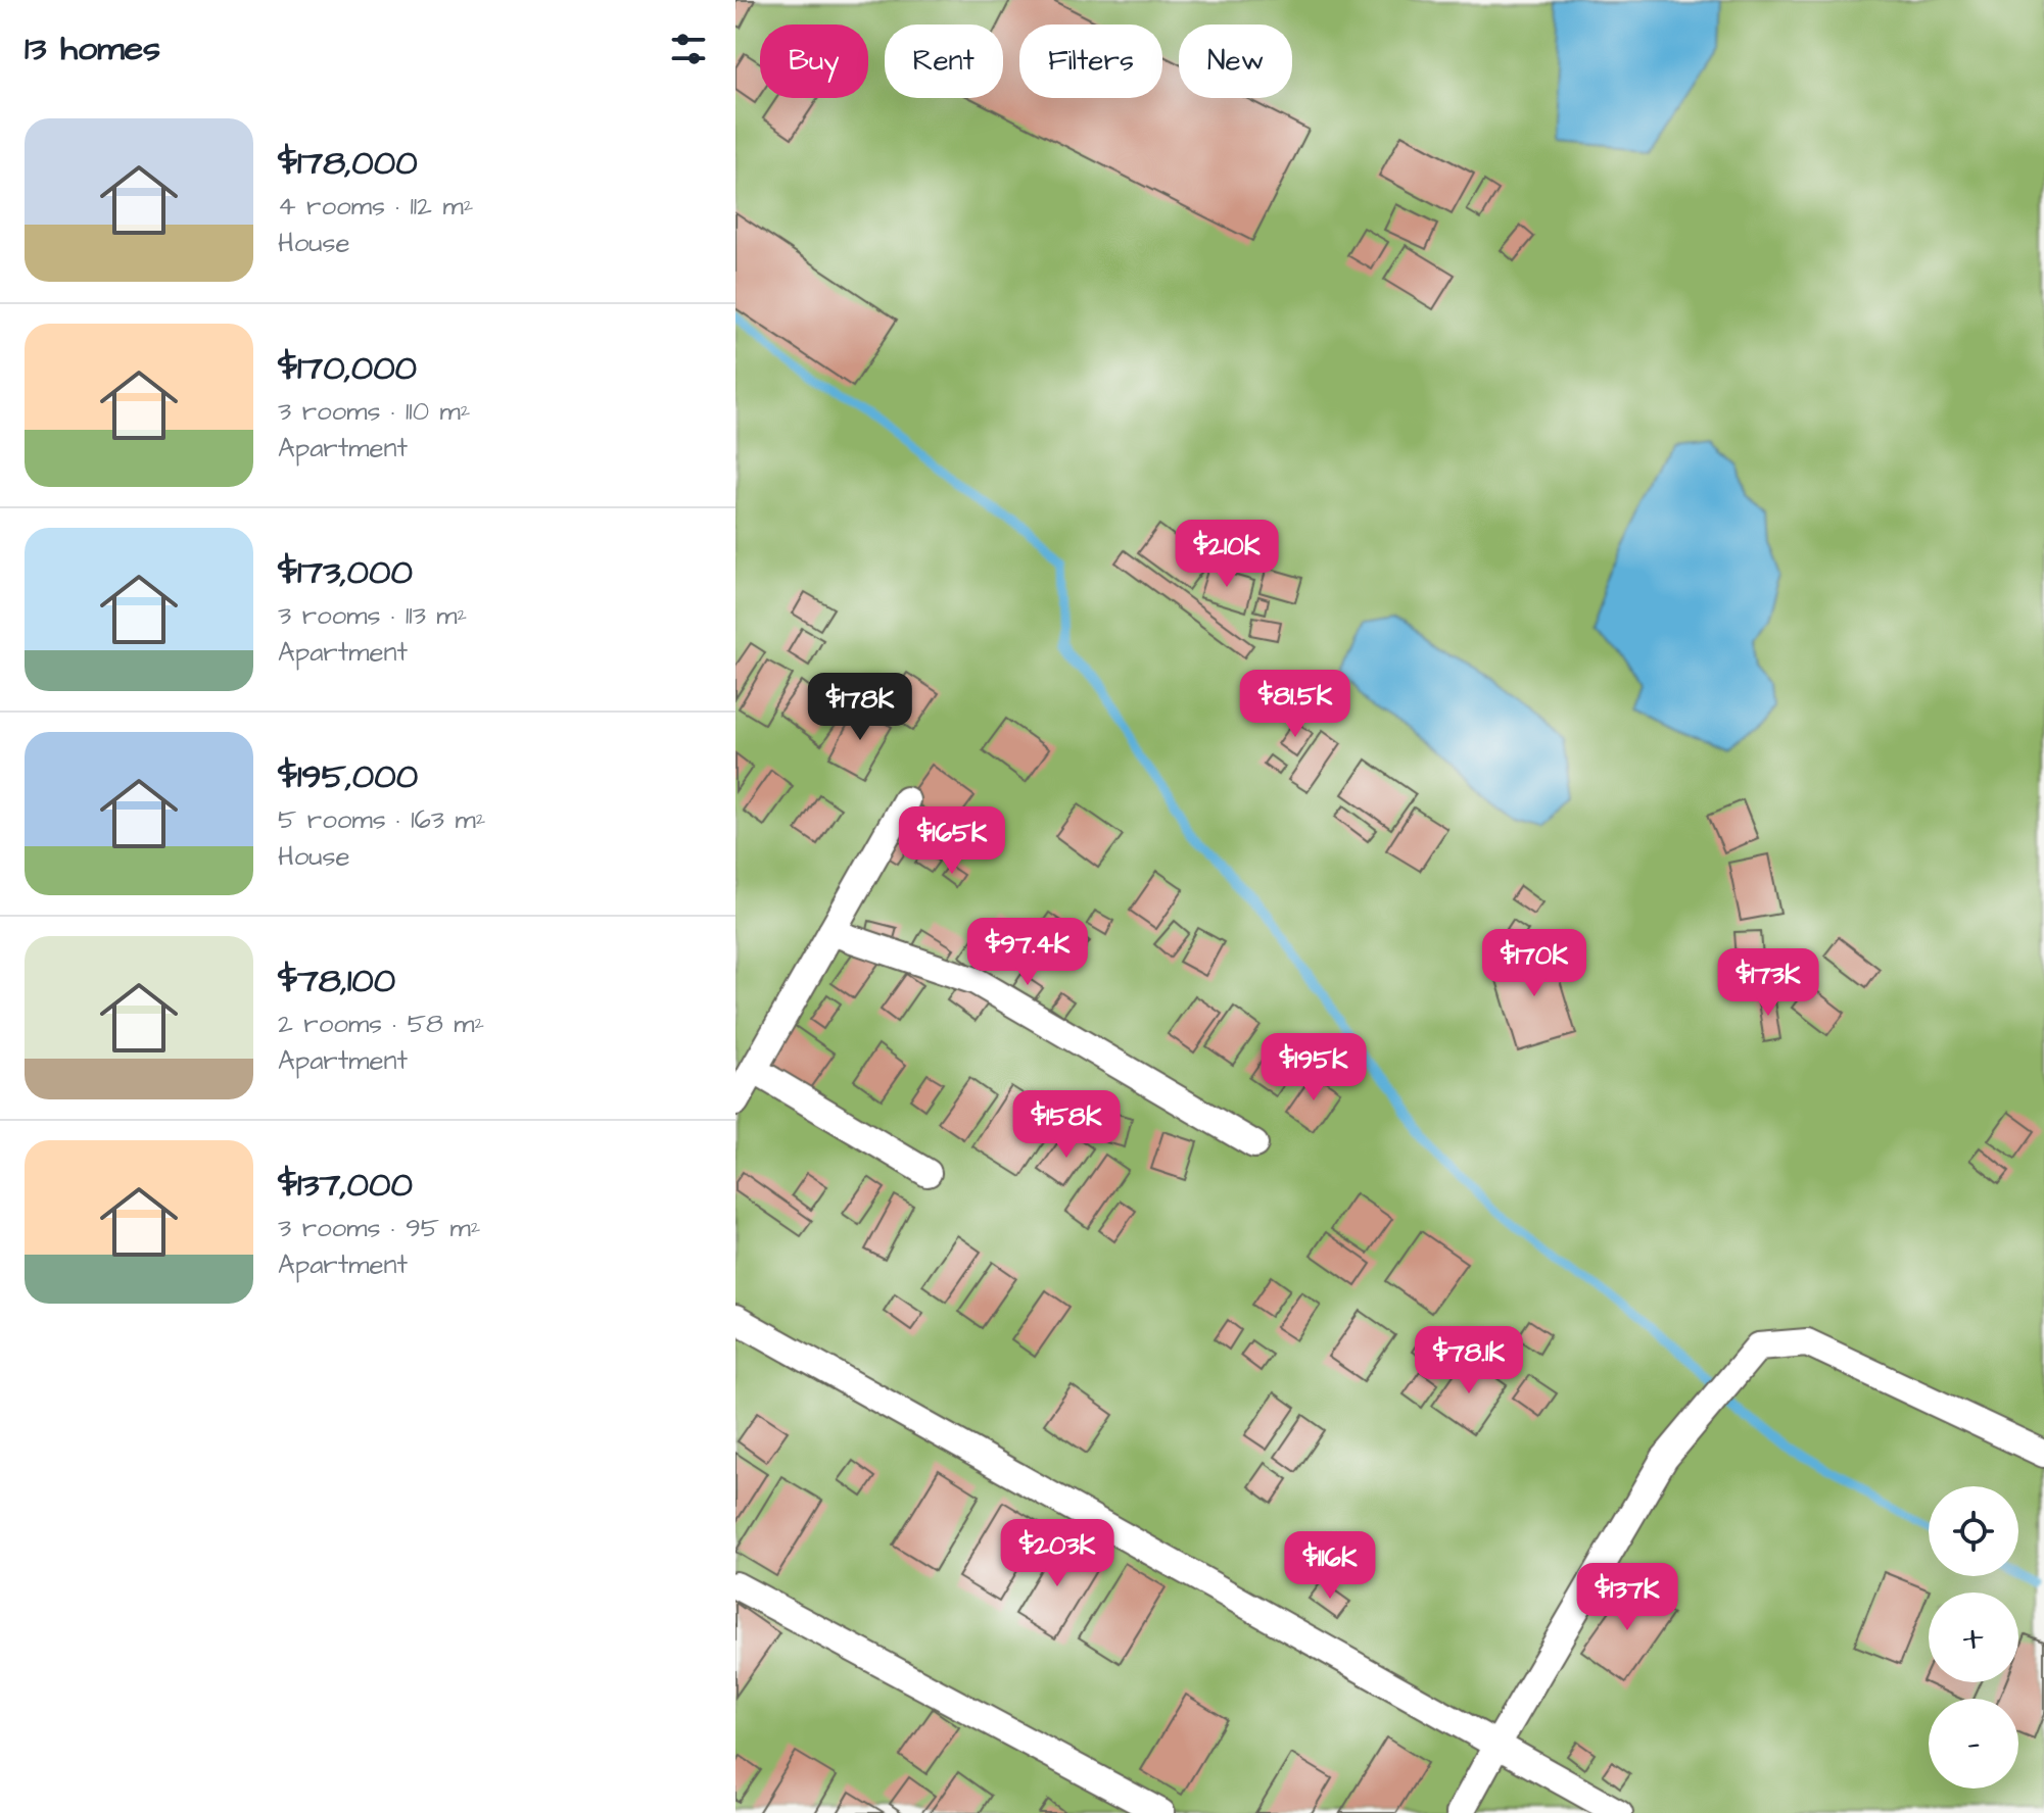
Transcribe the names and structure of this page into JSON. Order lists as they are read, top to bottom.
{
  "page": {
    "heading": "13 homes",
    "chip": [
      "Buy",
      "Rent",
      "Filters",
      "New"
    ],
    "list": [
      {
        "name": "$178,000",
        "note": "4 rooms · 112 m² · House"
      },
      {
        "name": "$170,000",
        "note": "3 rooms · 110 m² · Apartment"
      },
      {
        "name": "$173,000",
        "note": "3 rooms · 113 m² · Apartment"
      },
      {
        "name": "$195,000",
        "note": "5 rooms · 163 m² · House"
      },
      {
        "name": "$78,100",
        "note": "2 rooms · 58 m² · Apartment"
      },
      {
        "name": "$137,000",
        "note": "3 rooms · 95 m² · Apartment"
      }
    ],
    "price": [
      "$210K",
      "$81.5K",
      "$178K",
      "$165K",
      "$97.4K",
      "$170K",
      "$173K",
      "$195K",
      "$158K",
      "$78.1K",
      "$203K",
      "$116K",
      "$137K"
    ],
    "map_buttons": ["+", "−"]
  }
}
